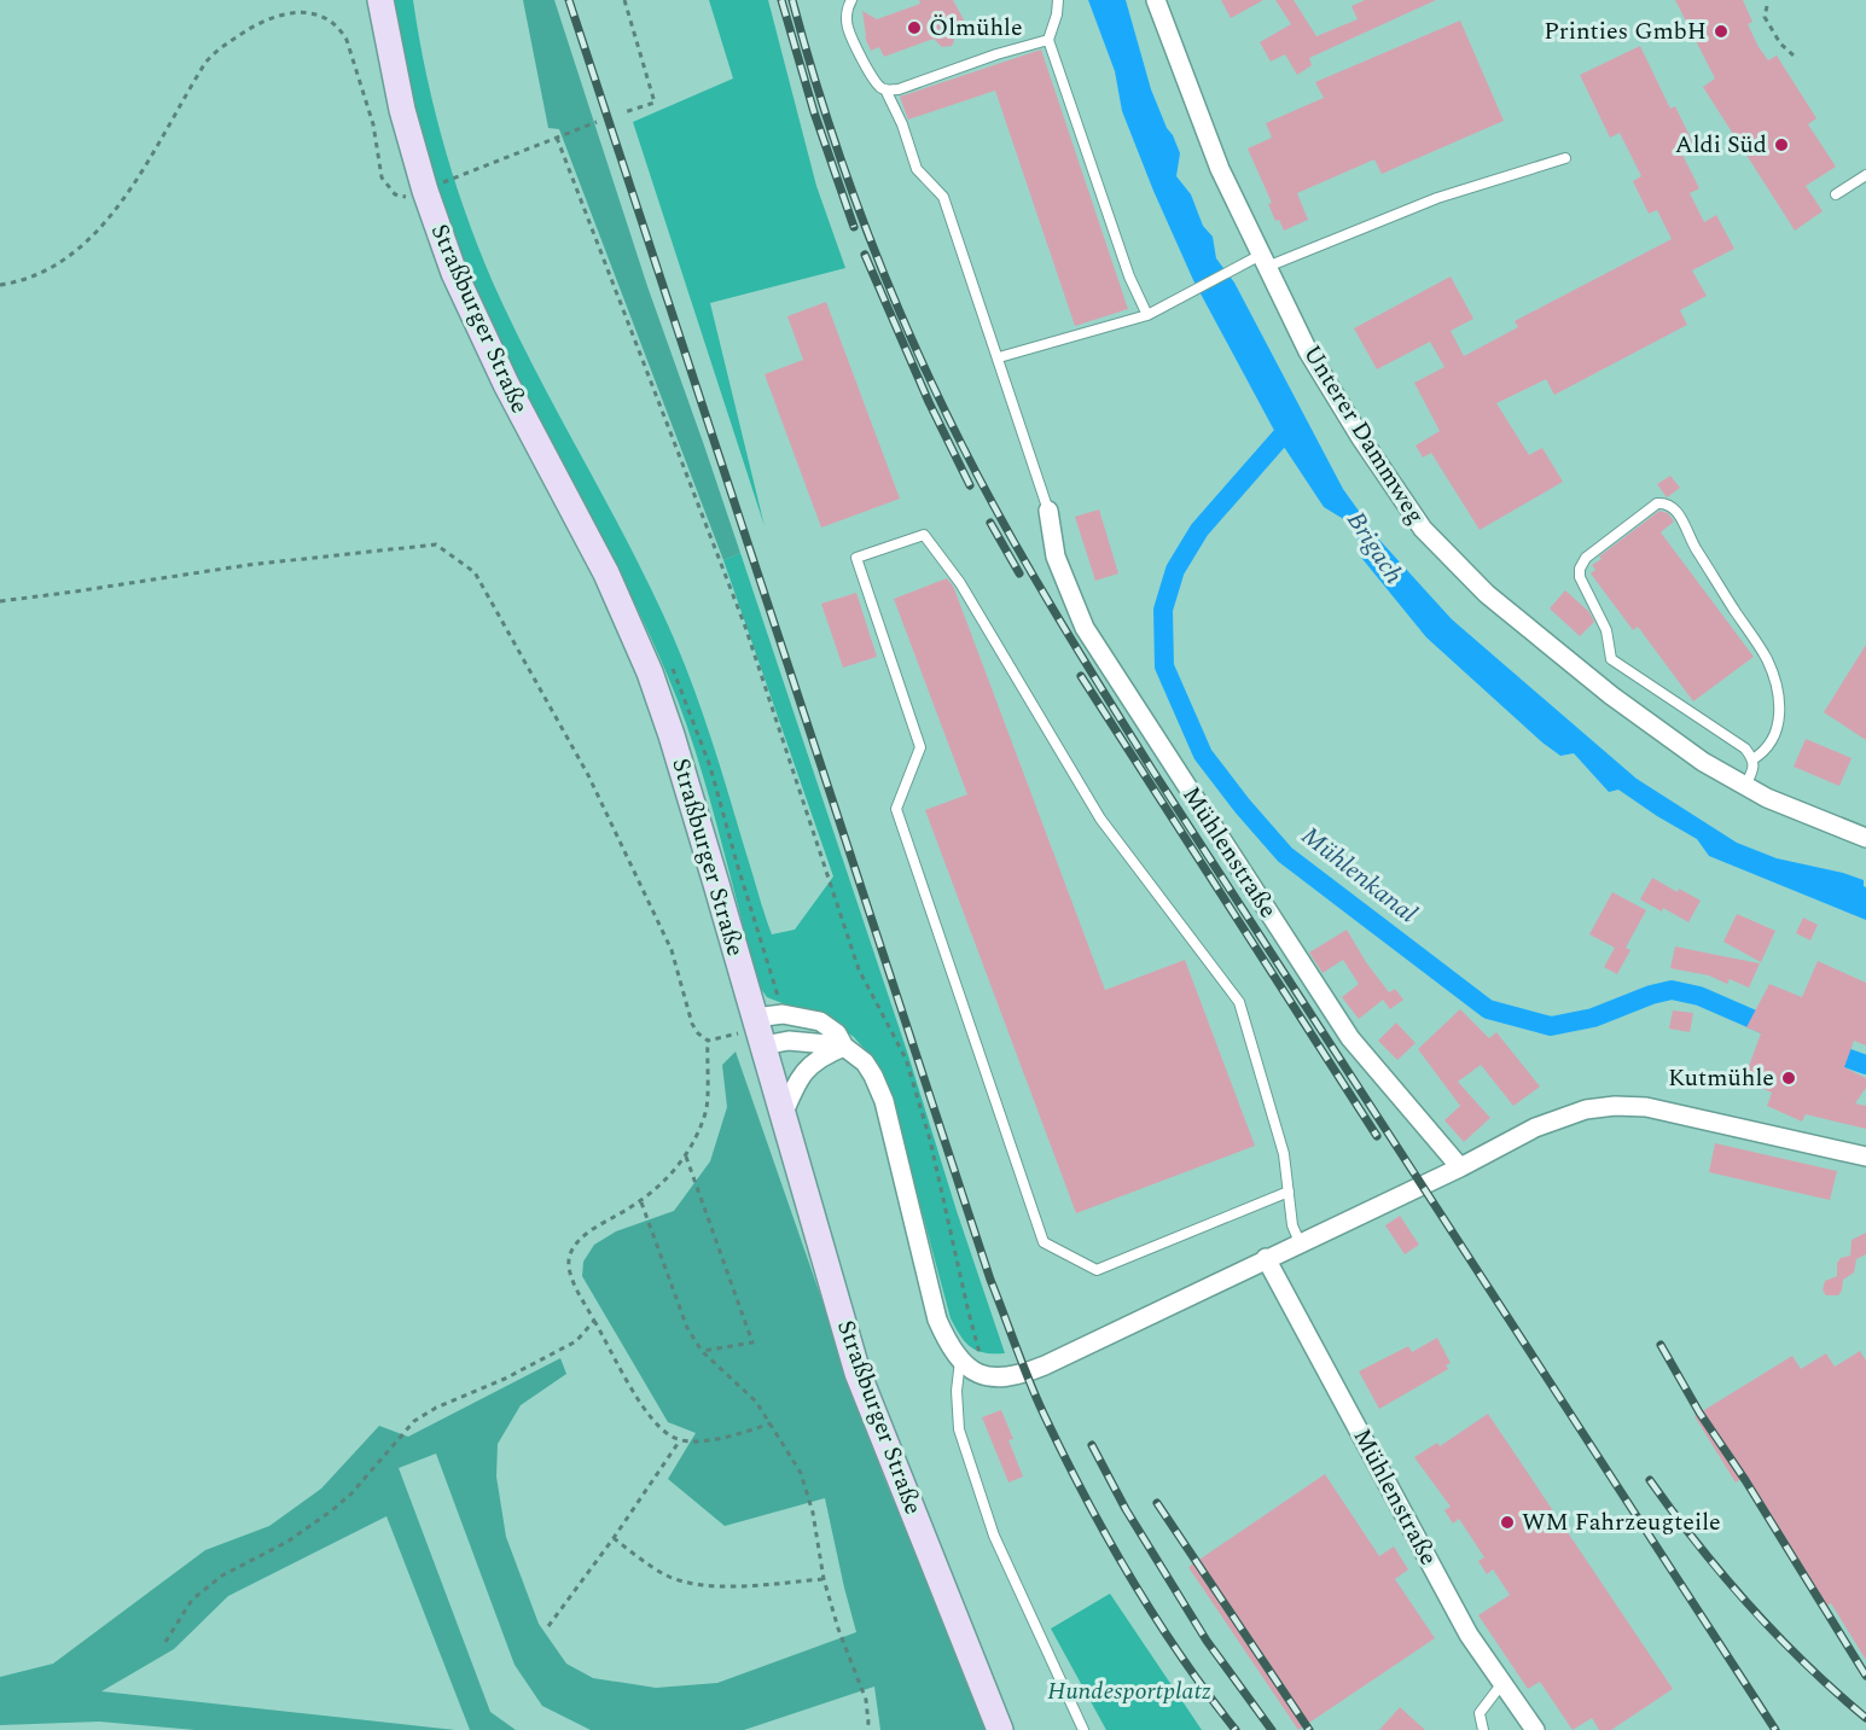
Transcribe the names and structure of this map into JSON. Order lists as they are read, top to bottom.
{
  "streets": {
    "main road": ["Straßburger Straße"],
    "street": ["Unterer Dammweg", "Mühlenstraße"]
  },
  "water": ["Brigach", "Mühlenkanal"],
  "parks": ["Hundesportplatz"],
  "places": [
    "Ölmühle",
    "Printies GmbH",
    "Aldi Süd",
    "Kutmühle",
    "WM Fahrzeugteile"
  ]
}
